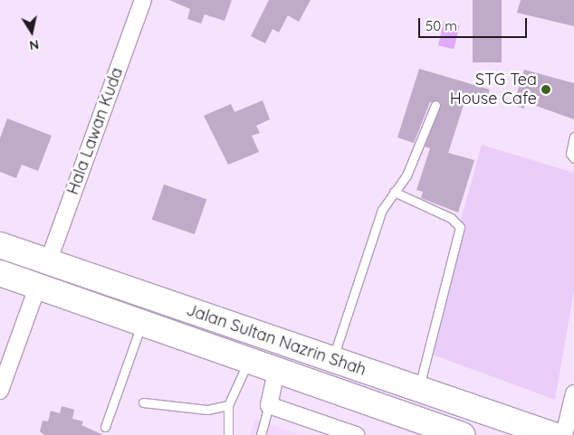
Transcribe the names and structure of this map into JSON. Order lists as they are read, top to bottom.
{
  "streets": {
    "highway": ["Jalan Sultan Nazrin Shah"],
    "street": ["Hala Lawan Kuda"]
  },
  "crossings": [
    ["Hala Lawan Kuda", "Jalan Sultan Nazrin Shah"]
  ],
  "places": ["STG Tea House Cafe"],
  "scale_bar": "50 m",
  "north": "bottom"
}
